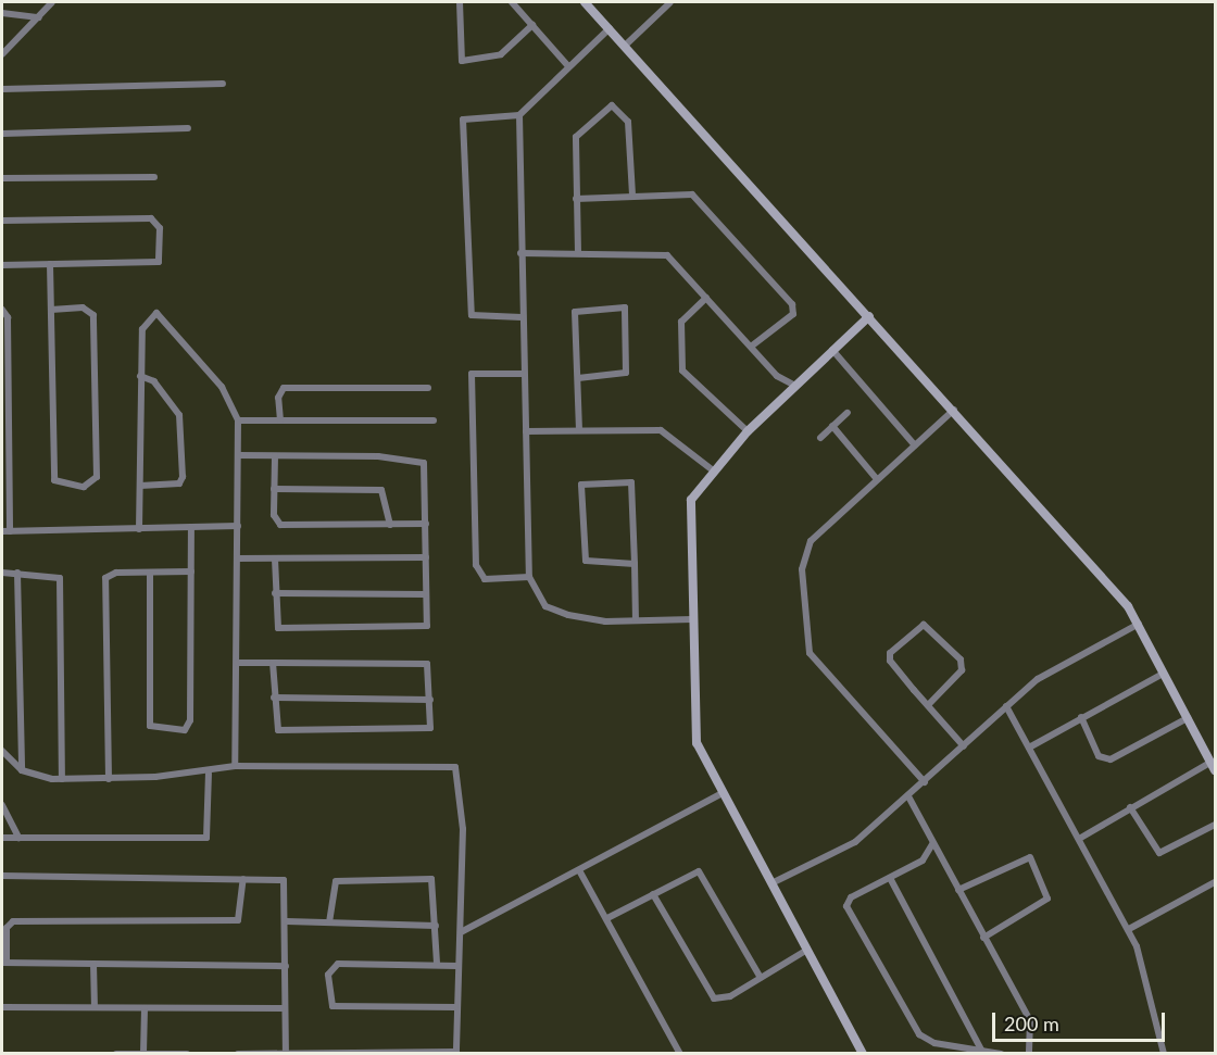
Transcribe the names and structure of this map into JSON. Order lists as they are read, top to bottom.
{
  "scale_bar": "200 m"
}
